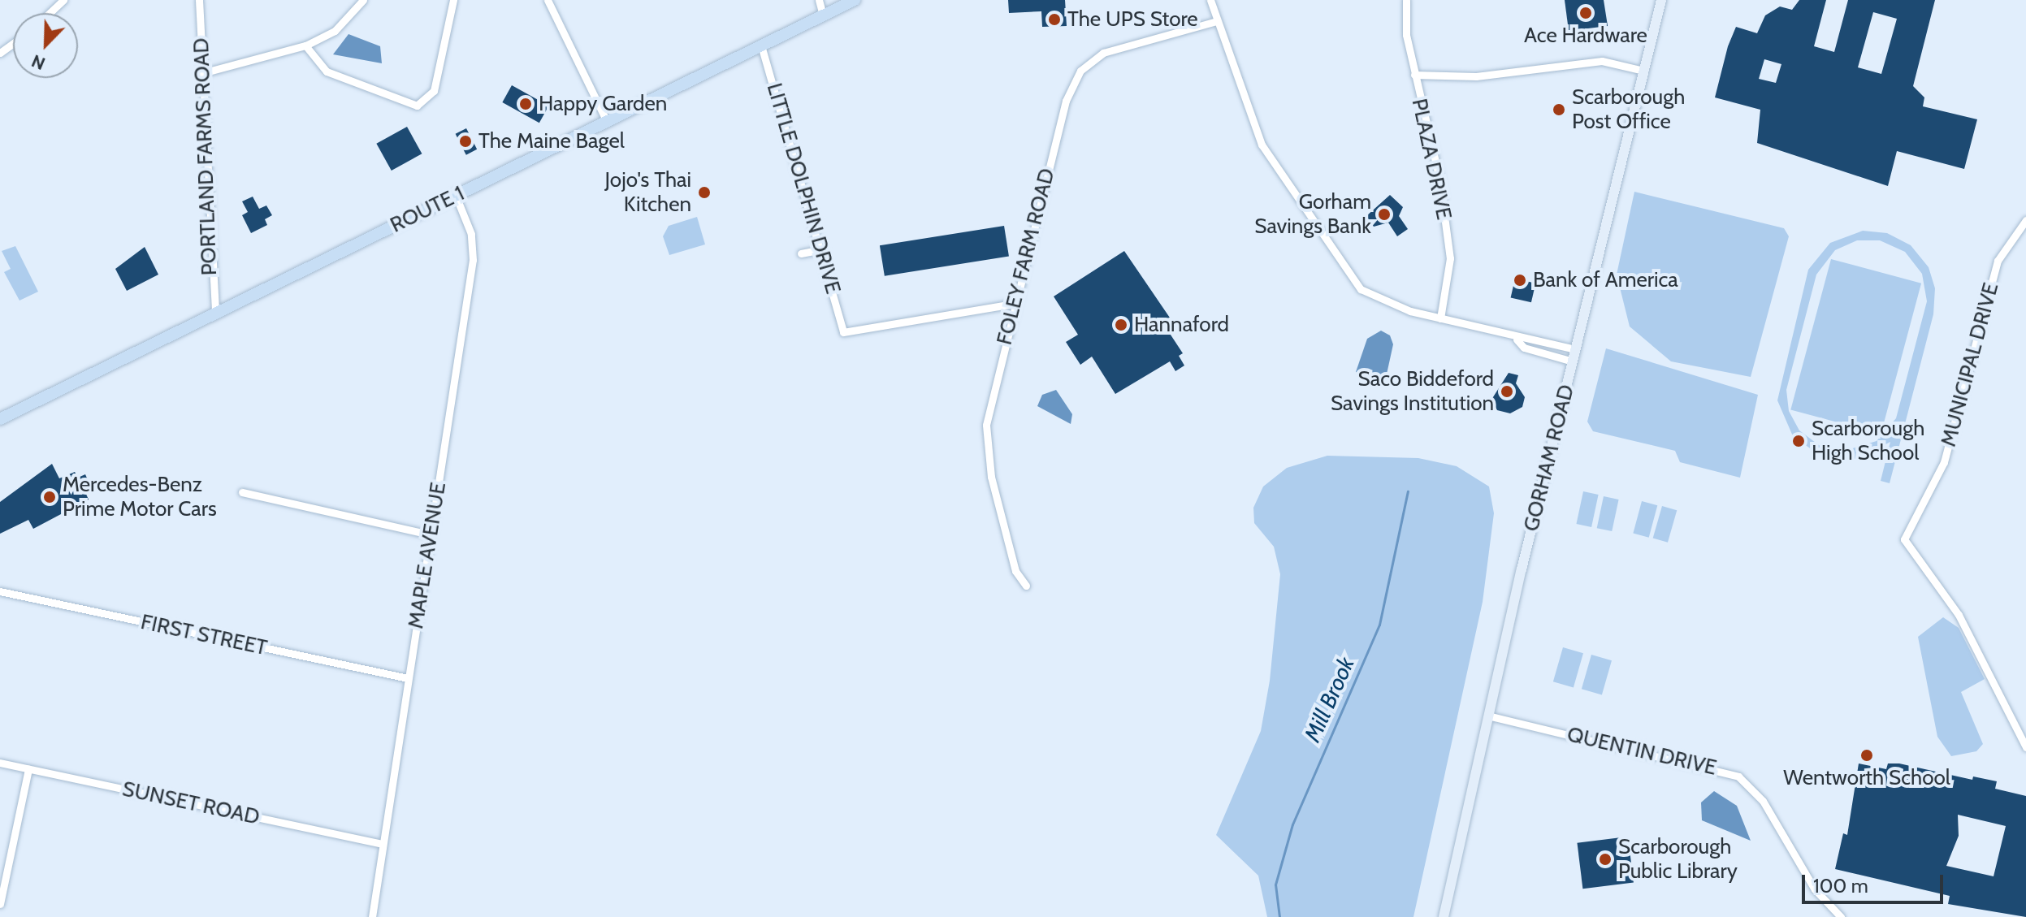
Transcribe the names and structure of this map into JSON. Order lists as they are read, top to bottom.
{
  "streets": {
    "main road": ["ROUTE 1", "GORHAM ROAD"],
    "street": [
      "PORTLAND FARMS ROAD",
      "PLAZA DRIVE",
      "LITTLE DOLPHIN DRIVE",
      "FOLEY FARM ROAD",
      "MUNICIPAL DRIVE",
      "MAPLE AVENUE",
      "FIRST STREET",
      "QUENTIN DRIVE",
      "SUNSET ROAD"
    ]
  },
  "crossings": [
    ["PORTLAND FARMS ROAD", "ROUTE 1"],
    ["LITTLE DOLPHIN DRIVE", "ROUTE 1"],
    ["LITTLE DOLPHIN DRIVE", "FOLEY FARM ROAD"],
    ["ROUTE 1", "MAPLE AVENUE"],
    ["GORHAM ROAD", "QUENTIN DRIVE"],
    ["MAPLE AVENUE", "FIRST STREET"],
    ["MAPLE AVENUE", "SUNSET ROAD"]
  ],
  "water": ["Mill Brook"],
  "places": [
    "Ace Hardware",
    "The UPS Store",
    "Happy Garden",
    "Scarborough Post Office",
    "The Maine Bagel",
    "Jojo's Thai Kitchen",
    "Gorham Savings Bank",
    "Bank of America",
    "Hannaford",
    "Saco Biddeford Savings Institution",
    "Scarborough High School",
    "Mercedes-Benz Prime Motor Cars",
    "Wentworth School",
    "Scarborough Public Library"
  ],
  "scale_bar": "100 m",
  "north": "bottom left"
}
